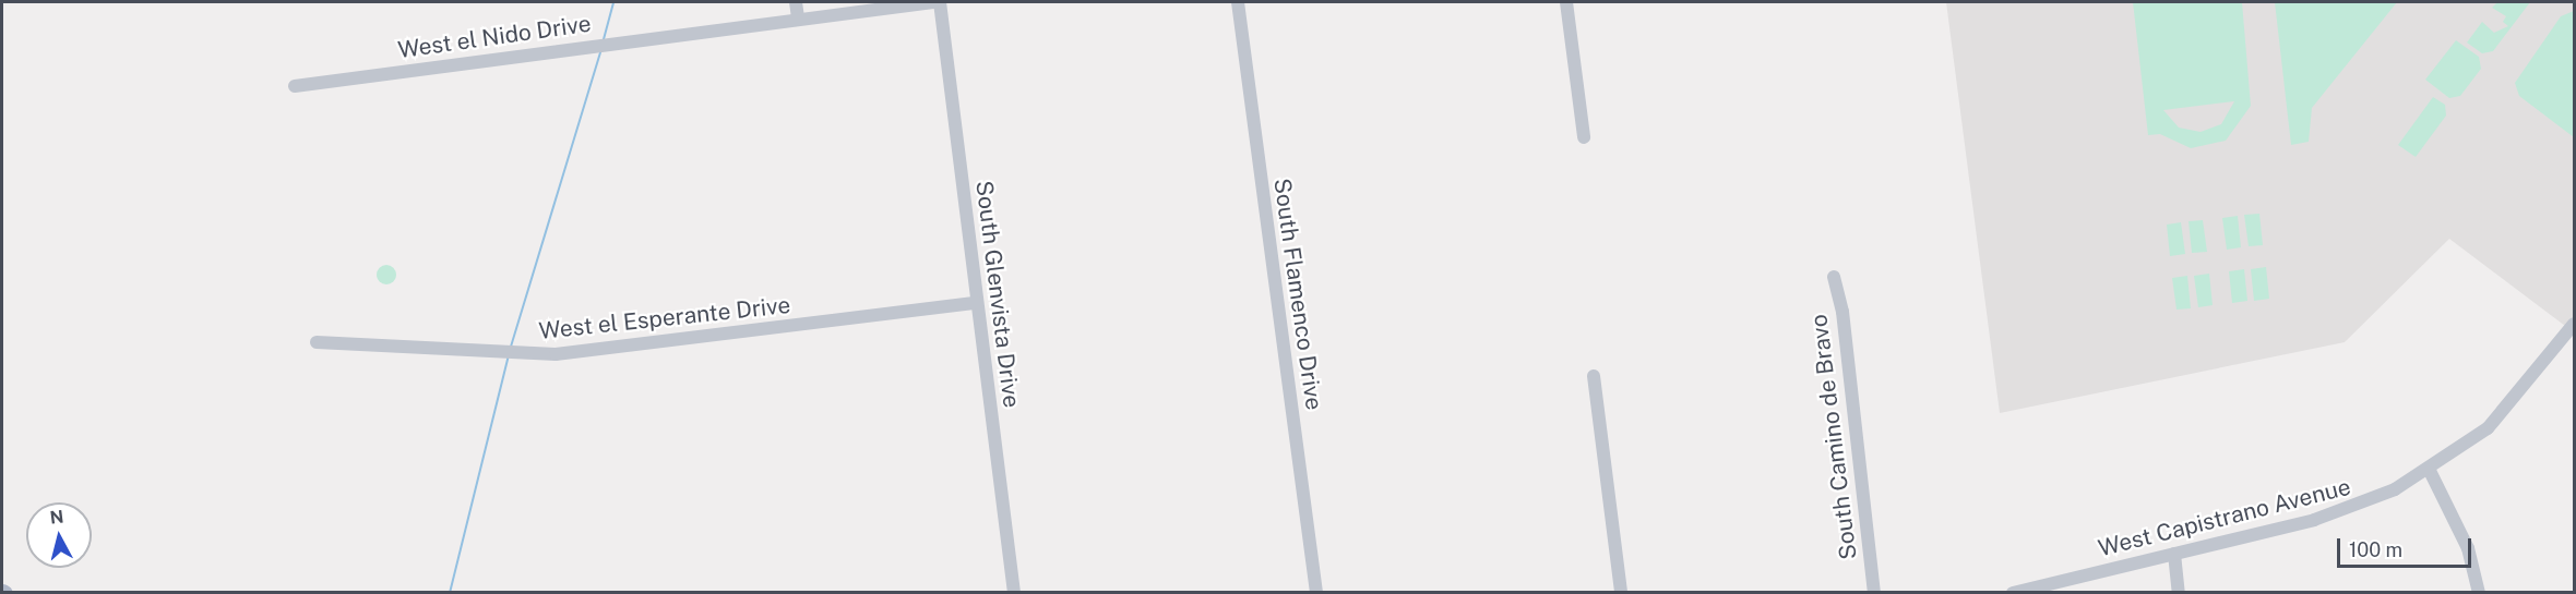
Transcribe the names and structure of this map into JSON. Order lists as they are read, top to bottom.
{
  "streets": {
    "street": [
      "West el Nido Drive",
      "South Glenvista Drive",
      "South Flamenco Drive",
      "West el Esperante Drive",
      "South Camino de Bravo",
      "West Capistrano Avenue"
    ]
  },
  "crossings": [
    ["South Glenvista Drive", "West el Esperante Drive"]
  ],
  "scale_bar": "100 m",
  "north": "top"
}
